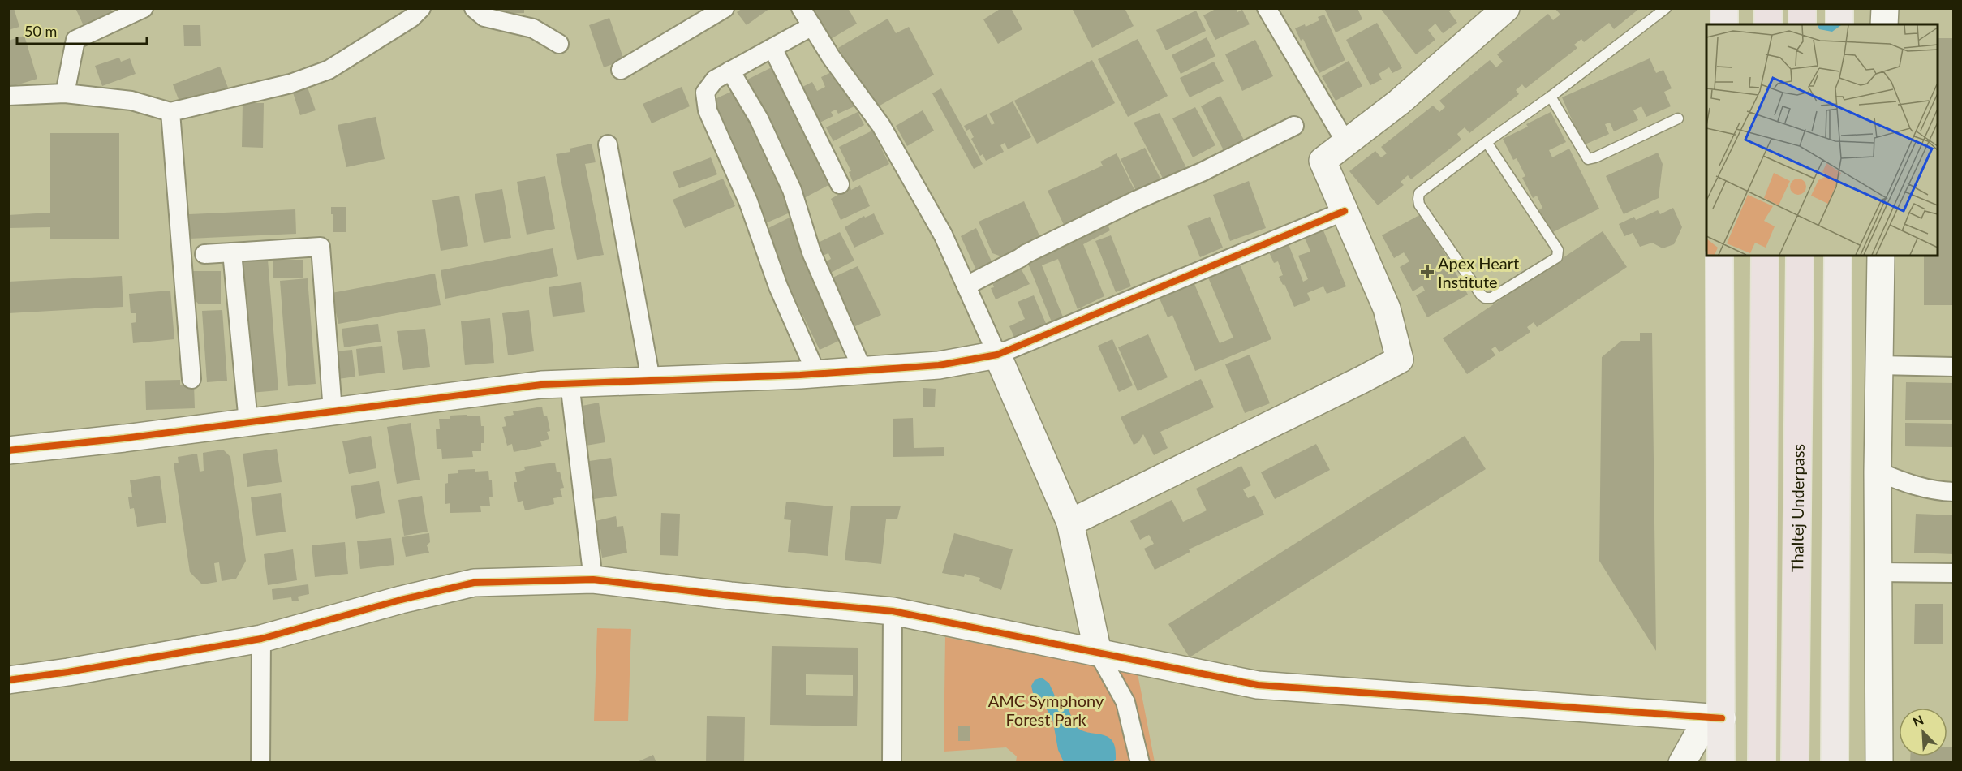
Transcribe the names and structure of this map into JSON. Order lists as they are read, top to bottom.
{
  "streets": {
    "highway": ["Thaltej Underpass"]
  },
  "parks": ["AMC Symphony Forest Park"],
  "places": {
    "health": ["Apex Heart Institute"]
  },
  "scale_bar": "50 m",
  "north": "top left"
}
